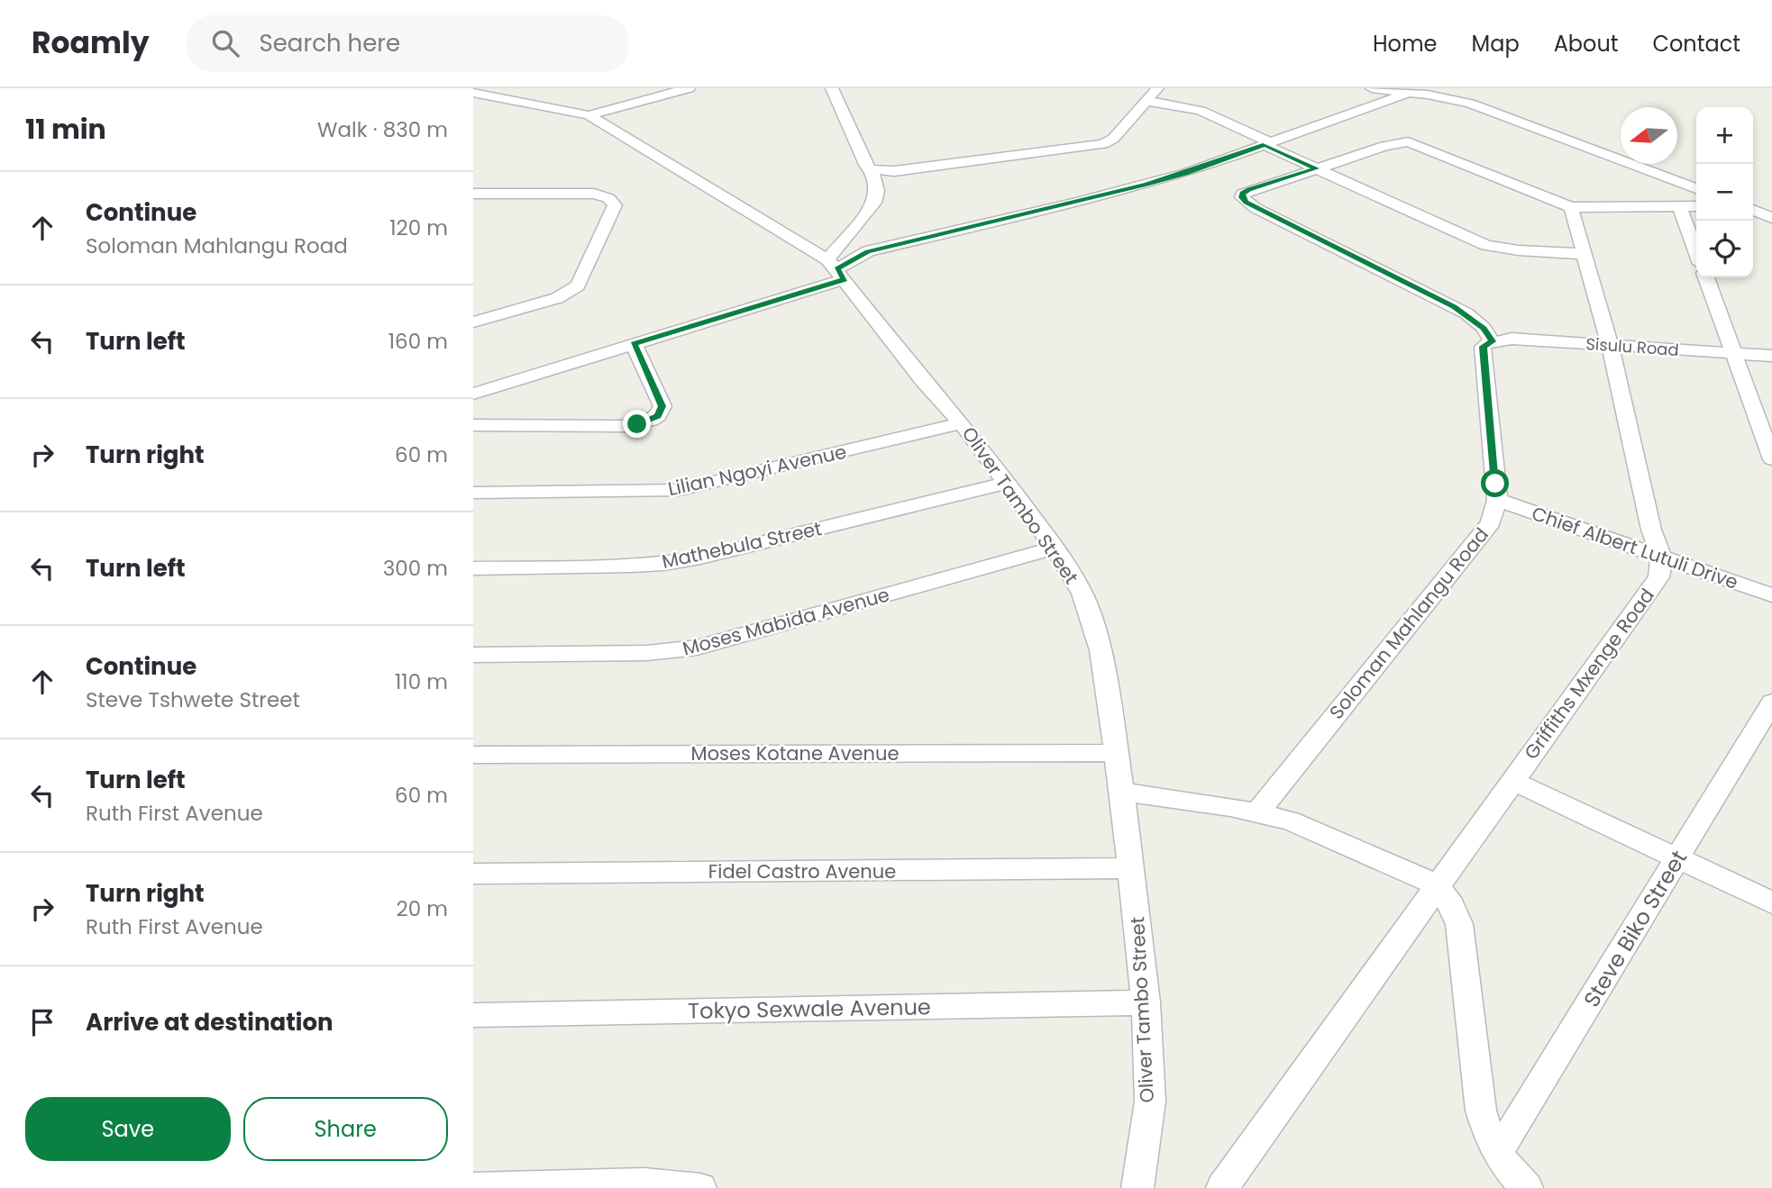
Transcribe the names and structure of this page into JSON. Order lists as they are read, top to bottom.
{
  "streets": {
    "street": [
      "Sisulu Road",
      "Lilian Ngoyi Avenue",
      "Oliver Tambo Street",
      "Mathebula Street",
      "Chief Albert Lutuli Drive",
      "Moses Mabida Avenue",
      "Soloman Mahlangu Road",
      "Griffiths Mxenge Road",
      "Moses Kotane Avenue",
      "Fidel Castro Avenue",
      "Steve Biko Street",
      "Tokyo Sexwale Avenue"
    ]
  },
  "crossings": [
    ["Sisulu Road", "Soloman Mahlangu Road"],
    ["Lilian Ngoyi Avenue", "Oliver Tambo Street"],
    ["Oliver Tambo Street", "Mathebula Street"],
    ["Oliver Tambo Street", "Moses Mabida Avenue"],
    ["Oliver Tambo Street", "Moses Kotane Avenue"],
    ["Oliver Tambo Street", "Fidel Castro Avenue"],
    ["Oliver Tambo Street", "Tokyo Sexwale Avenue"],
    ["Chief Albert Lutuli Drive", "Soloman Mahlangu Road"],
    ["Chief Albert Lutuli Drive", "Griffiths Mxenge Road"]
  ],
  "north": "left",
  "page": {
    "header": "Roamly",
    "search": "Search here",
    "nav": [
      "Home",
      "Map",
      "About",
      "Contact"
    ],
    "heading": ["11 min", "Walk · 830 m"],
    "map_buttons": ["+", "−"],
    "list": [
      ["Continue", "Soloman Mahlangu Road", "120 m"],
      ["Turn left", "160 m"],
      ["Turn right", "60 m"],
      ["Turn left", "300 m"],
      ["Continue", "Steve Tshwete Street", "110 m"],
      ["Turn left", "Ruth First Avenue", "60 m"],
      ["Turn right", "Ruth First Avenue", "20 m"],
      "Arrive at destination"
    ],
    "buttons": ["Save", "Share"]
  }
}
